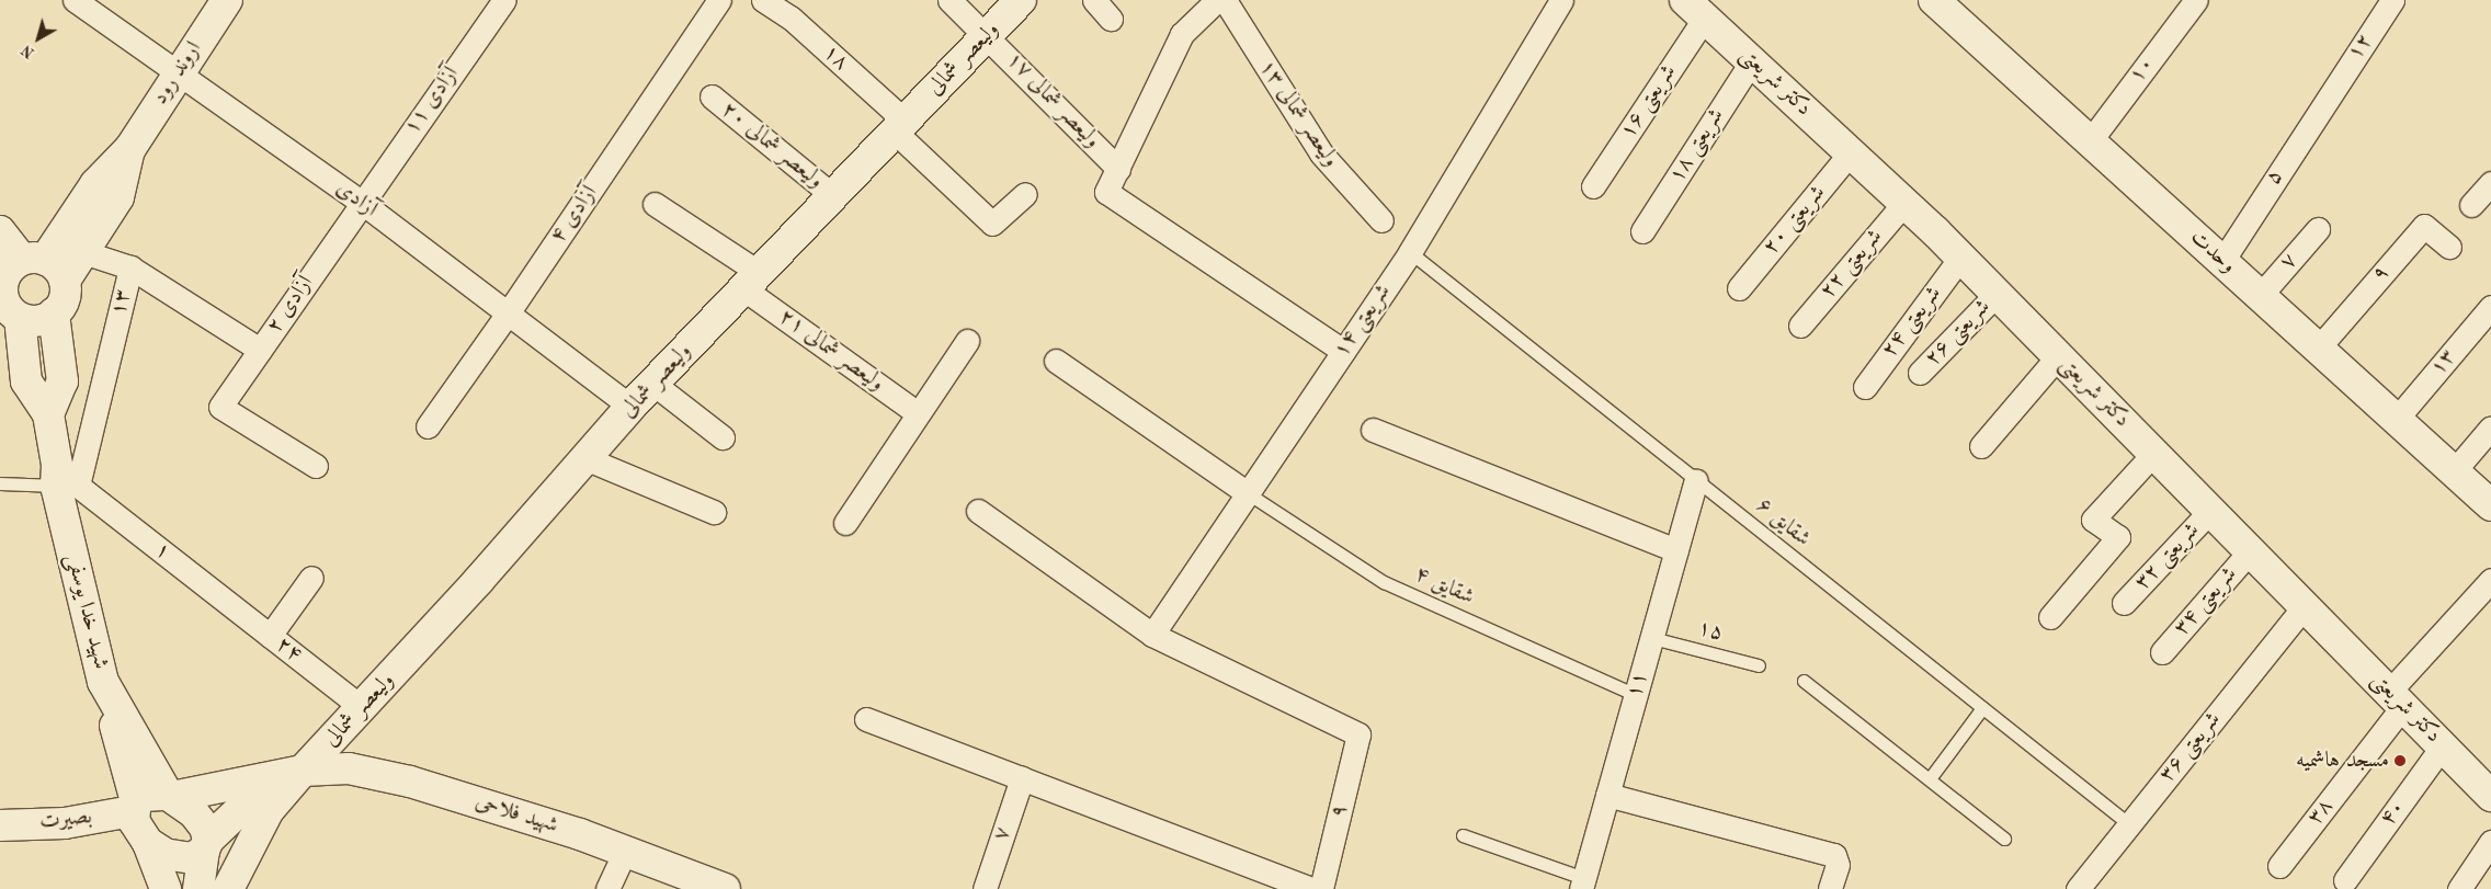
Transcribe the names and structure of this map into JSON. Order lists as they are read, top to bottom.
{
  "streets": {
    "street": [
      "۱۲",
      "۱۸",
      "ولیعصر شمالی",
      "۱۰",
      "اروند رود",
      "دکتر شریعتی",
      "آزادی ۱۱",
      "ولیعصر شمالی ۱۷",
      "شریعتی ۱۶",
      "ولیعصر شمالی ۱۳",
      "ولیعصر شمالی ۲۰",
      "شریعتی ۱۸",
      "۵",
      "آزادی",
      "آزادی ۴",
      "شریعتی ۲۰",
      "وحدت",
      "۷",
      "شریعتی ۲۲",
      "۹",
      "۱۳",
      "آزادی ۲",
      "شریعتی ۱۴",
      "شریعتی ۲۴",
      "شریعتی ۲۶",
      "ولیعصر شمالی ۲۱",
      "۱",
      "شریعتی ۳۲",
      "شریعتی ۳۴",
      "شهید خدا یوسفی",
      "۲۴",
      "۱۱",
      "شریعتی ۳۶",
      "۳۸",
      "۴۰",
      "شهید فلاحی",
      "بصیرت"
    ],
    "lane": ["شقایق ۶", "شقایق ۴", "۱۵"]
  },
  "crossings": [
    ["۱۲", "۵"],
    ["۱۸", "ولیعصر شمالی"],
    ["ولیعصر شمالی", "ولیعصر شمالی ۱۷"],
    ["ولیعصر شمالی", "ولیعصر شمالی ۲۰"],
    ["ولیعصر شمالی", "آزادی"],
    ["ولیعصر شمالی", "ولیعصر شمالی ۲۱"],
    ["ولیعصر شمالی", "۲۴"],
    ["ولیعصر شمالی", "شهید فلاحی"],
    ["۱۰", "وحدت"],
    ["اروند رود", "آزادی"],
    ["دکتر شریعتی", "شریعتی ۱۶"],
    ["دکتر شریعتی", "شریعتی ۱۸"],
    ["دکتر شریعتی", "شریعتی ۲۰"],
    ["دکتر شریعتی", "شریعتی ۲۲"],
    ["دکتر شریعتی", "شریعتی ۲۴"],
    ["دکتر شریعتی", "شریعتی ۲۶"],
    ["دکتر شریعتی", "شریعتی ۳۲"],
    ["دکتر شریعتی", "شریعتی ۳۴"],
    ["دکتر شریعتی", "شریعتی ۳۶"],
    ["دکتر شریعتی", "۳۸"],
    ["دکتر شریعتی", "۴۰"],
    ["آزادی ۱۱", "آزادی"],
    ["آزادی ۱۱", "آزادی ۲"],
    ["۵", "وحدت"],
    ["آزادی", "آزادی ۴"],
    ["آزادی", "آزادی ۲"],
    ["وحدت", "۷"],
    ["وحدت", "۹"],
    ["وحدت", "۱۳"],
    ["۹", "شریعتی ۱۴"],
    ["۱۳", "آزادی ۲"],
    ["۱۳", "۱"],
    ["۱۳", "شهید خدا یوسفی"],
    ["شریعتی ۱۴", "شقایق ۶"],
    ["شریعتی ۱۴", "شقایق ۴"],
    ["شقایق ۶", "۱۱"],
    ["شقایق ۶", "شریعتی ۳۶"],
    ["۱", "شهید خدا یوسفی"],
    ["۱", "۲۴"],
    ["شقایق ۴", "۱۱"],
    ["شهید خدا یوسفی", "شهید فلاحی"],
    ["شهید خدا یوسفی", "بصیرت"],
    ["۱۵", "۱۱"],
    ["شهید فلاحی", "بصیرت"]
  ],
  "places": ["مسجد هاشمیه"],
  "north": "bottom left"
}
